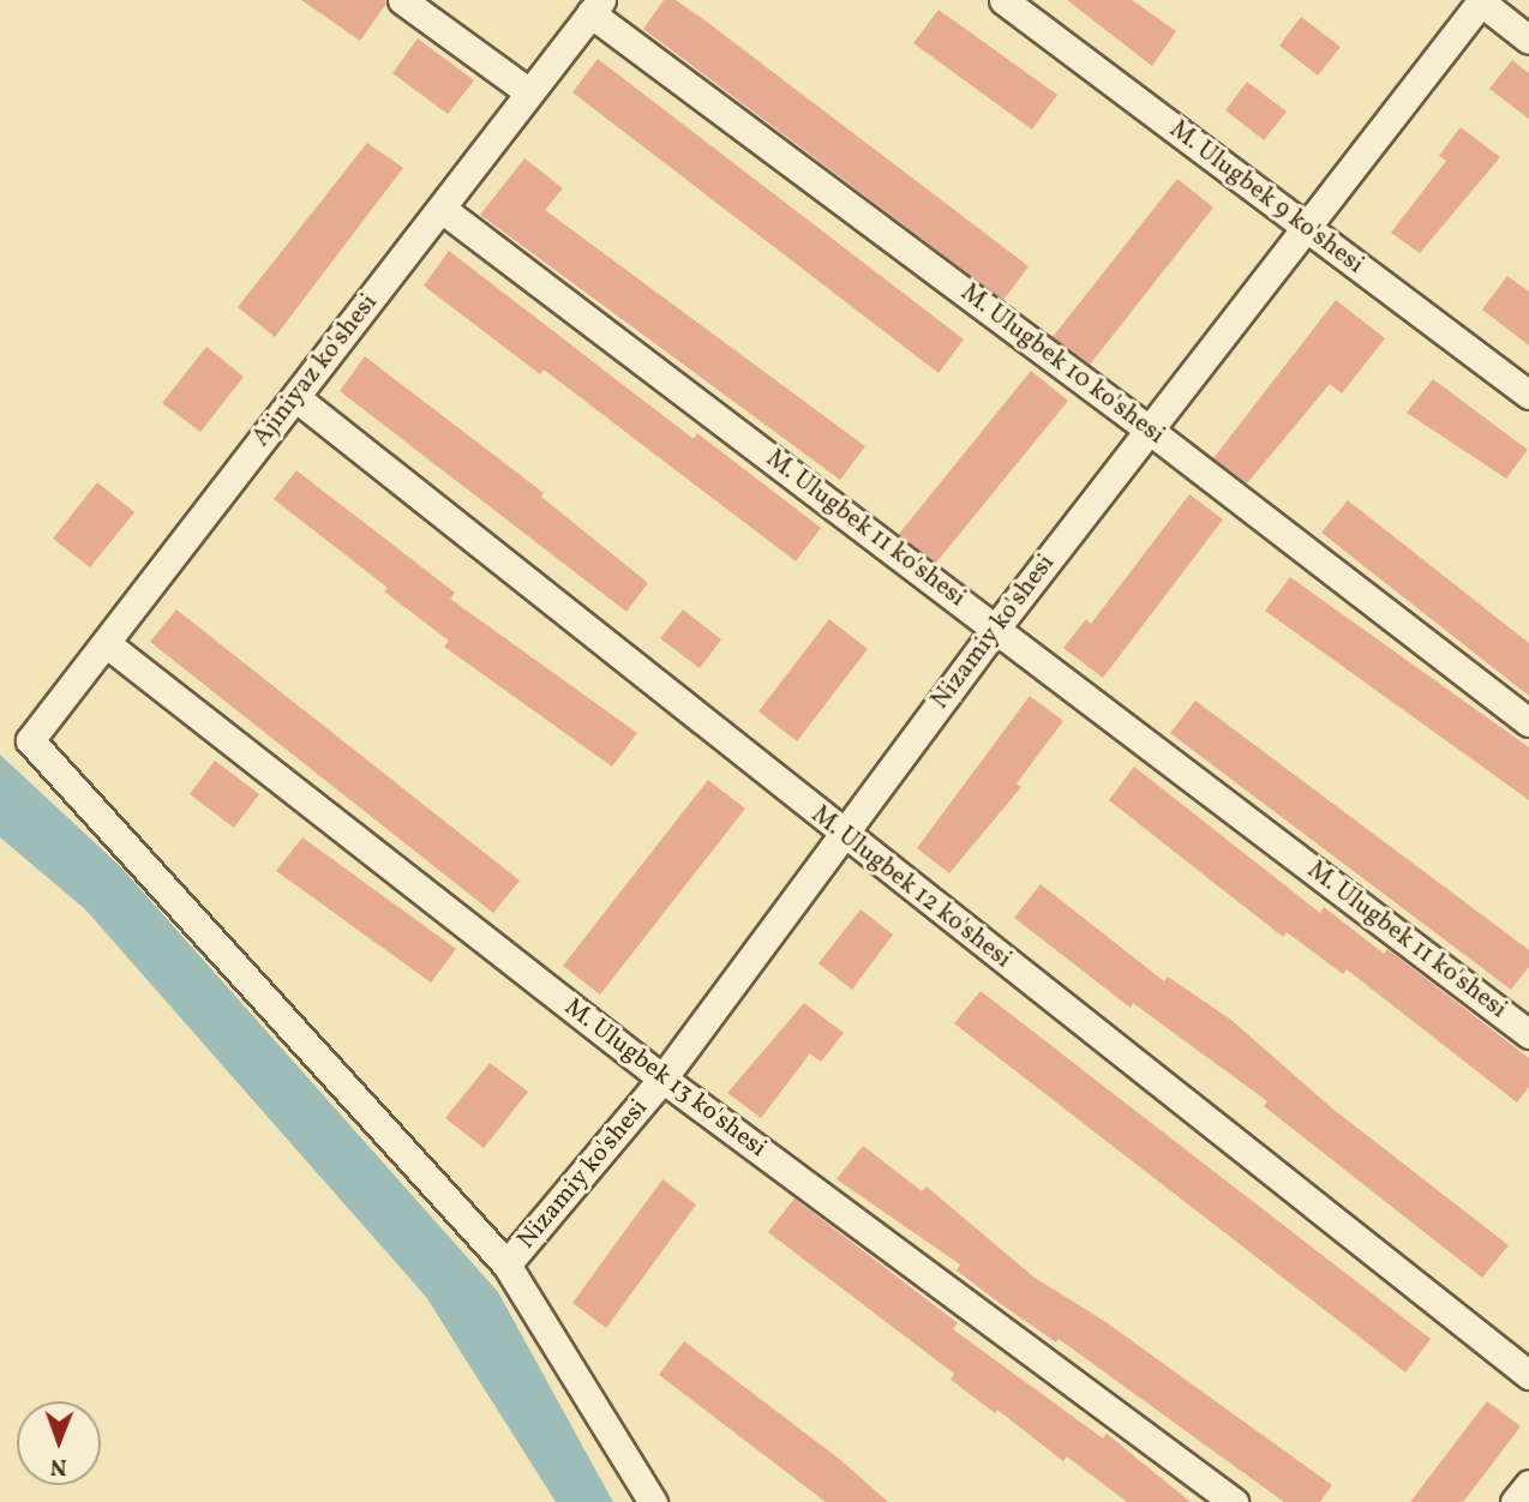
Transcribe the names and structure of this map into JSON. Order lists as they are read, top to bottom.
{
  "streets": {
    "street": [
      "M. Ulugbek 9 ko'shesi",
      "M. Ulugbek 10 ko'shesi",
      "Ajiniyaz ko'shesi",
      "M. Ulugbek 11 ko'shesi",
      "Nizamiy ko'shesi",
      "M. Ulugbek 12 ko'shesi",
      "M. Ulugbek 13 ko'shesi"
    ]
  },
  "crossings": [
    ["M. Ulugbek 9 ko'shesi", "Nizamiy ko'shesi"],
    ["M. Ulugbek 10 ko'shesi", "Ajiniyaz ko'shesi"],
    ["M. Ulugbek 10 ko'shesi", "Nizamiy ko'shesi"],
    ["Ajiniyaz ko'shesi", "M. Ulugbek 11 ko'shesi"],
    ["Ajiniyaz ko'shesi", "Nizamiy ko'shesi"],
    ["Ajiniyaz ko'shesi", "M. Ulugbek 12 ko'shesi"],
    ["Ajiniyaz ko'shesi", "M. Ulugbek 13 ko'shesi"],
    ["M. Ulugbek 11 ko'shesi", "Nizamiy ko'shesi"],
    ["Nizamiy ko'shesi", "M. Ulugbek 12 ko'shesi"],
    ["Nizamiy ko'shesi", "M. Ulugbek 13 ko'shesi"]
  ],
  "north": "bottom"
}
